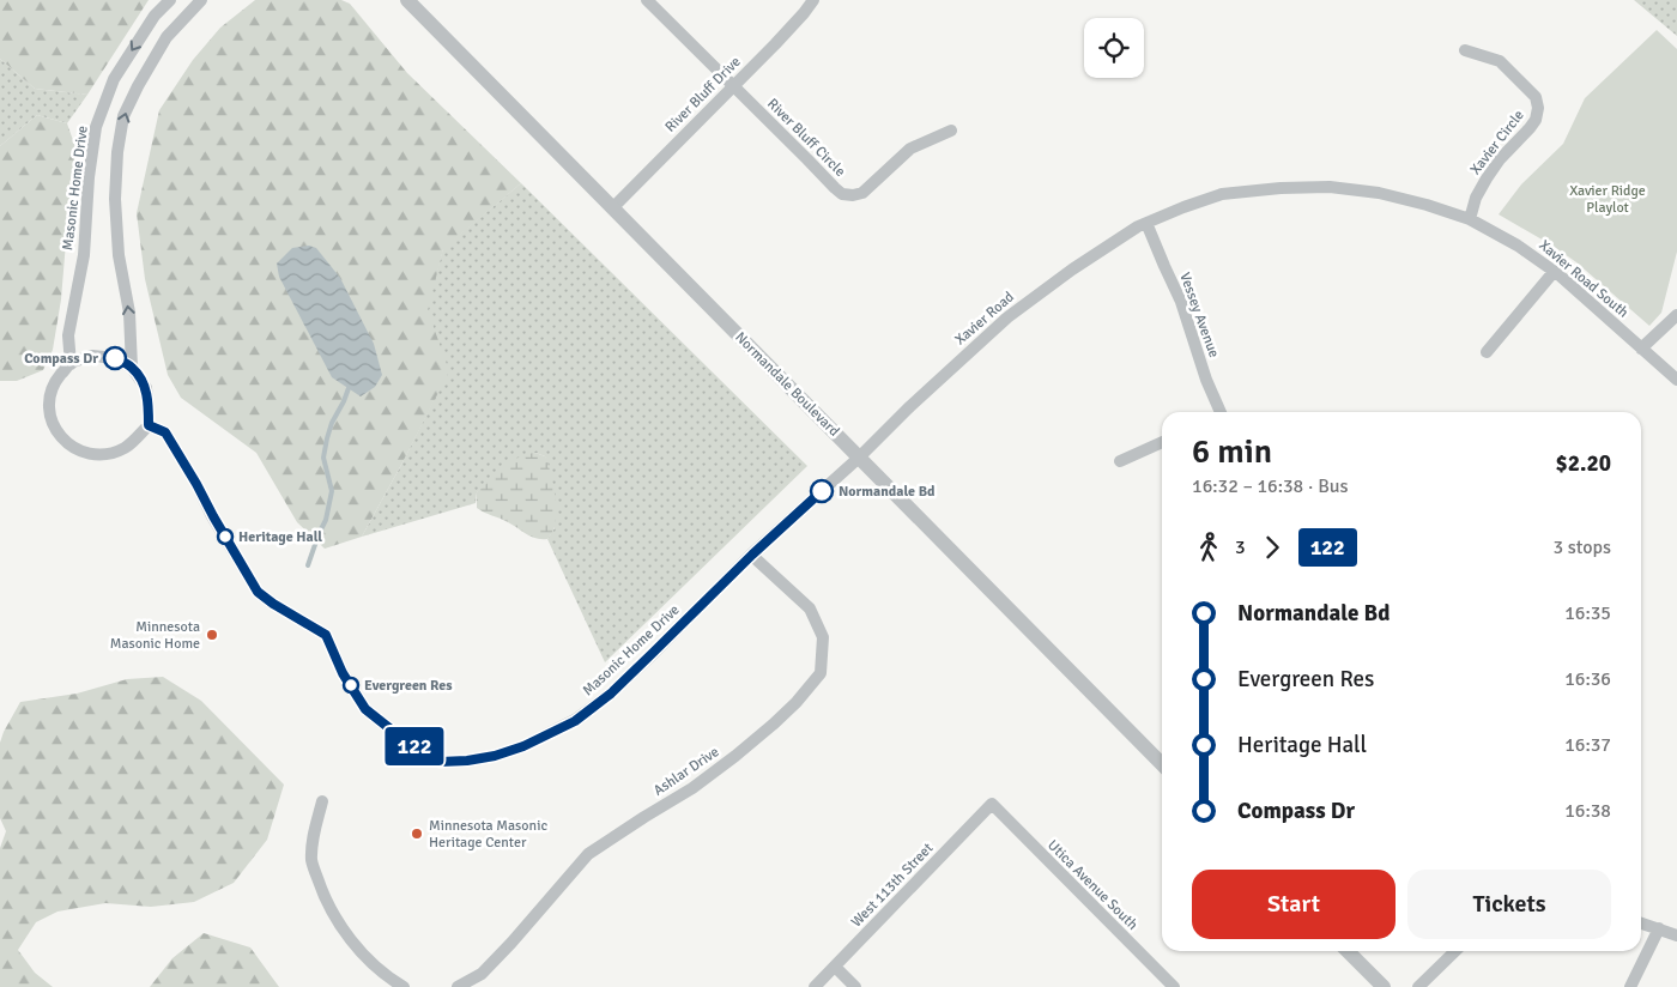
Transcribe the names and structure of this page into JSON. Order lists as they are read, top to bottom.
{
  "streets": {
    "street": [
      "River Bluff Drive",
      "River Bluff Circle",
      "Xavier Circle",
      "Masonic Home Drive",
      "Xavier Road South",
      "Vessey Avenue",
      "Xavier Road",
      "Normandale Boulevard",
      "Ashlar Drive",
      "West 113th Street",
      "Utica Avenue South"
    ]
  },
  "crossings": [
    ["River Bluff Drive", "River Bluff Circle"],
    ["River Bluff Drive", "Normandale Boulevard"],
    ["Xavier Circle", "Xavier Road South"],
    ["Masonic Home Drive", "Xavier Road"],
    ["Masonic Home Drive", "Normandale Boulevard"],
    ["Masonic Home Drive", "Ashlar Drive"],
    ["Xavier Road South", "Vessey Avenue"],
    ["Xavier Road South", "Xavier Road"],
    ["Vessey Avenue", "Xavier Road"],
    ["Xavier Road", "Normandale Boulevard"],
    ["West 113th Street", "Utica Avenue South"]
  ],
  "parks": ["Xavier Ridge Playlot"],
  "places": [
    "Compass Dr",
    "Normandale Bd",
    "Heritage Hall",
    "Minnesota Masonic Home",
    "Evergreen Res",
    "Minnesota Masonic Heritage Center"
  ],
  "lines": ["bus line 122"],
  "page": {
    "on_map": "122",
    "heading": ["6 min", "16:32 – 16:38 · Bus", "$2.20"],
    "legs": ["3", "122", "3 stops"],
    "list": [
      {
        "name": "Normandale Bd",
        "value": "16:35"
      },
      {
        "name": "Evergreen Res",
        "value": "16:36"
      },
      {
        "name": "Heritage Hall",
        "value": "16:37"
      },
      {
        "name": "Compass Dr",
        "value": "16:38"
      }
    ],
    "buttons": ["Start", "Tickets"]
  }
}
